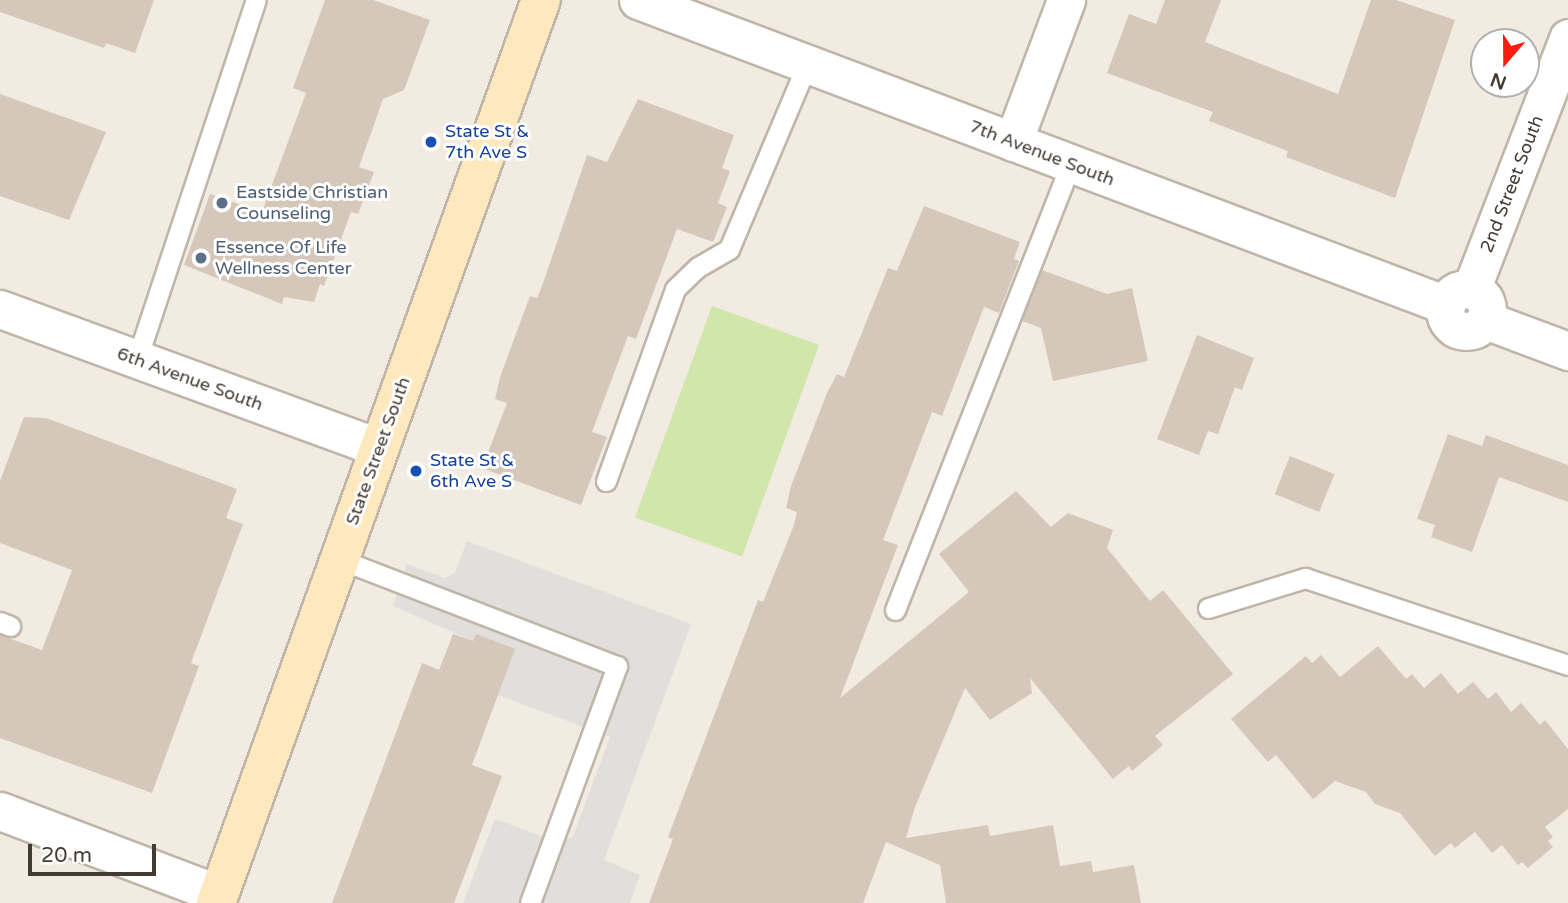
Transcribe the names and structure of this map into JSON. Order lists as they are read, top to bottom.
{
  "streets": {
    "street": [
      "7th Avenue South",
      "2nd Street South",
      "6th Avenue South",
      "State Street South"
    ]
  },
  "crossings": [
    ["7th Avenue South", "2nd Street South"],
    ["6th Avenue South", "State Street South"]
  ],
  "places": [
    "State St & 7th Ave S",
    "Eastside Christian Counseling",
    "Essence Of Life Wellness Center",
    "State St & 6th Ave S"
  ],
  "scale_bar": "20 m",
  "north": "bottom"
}
